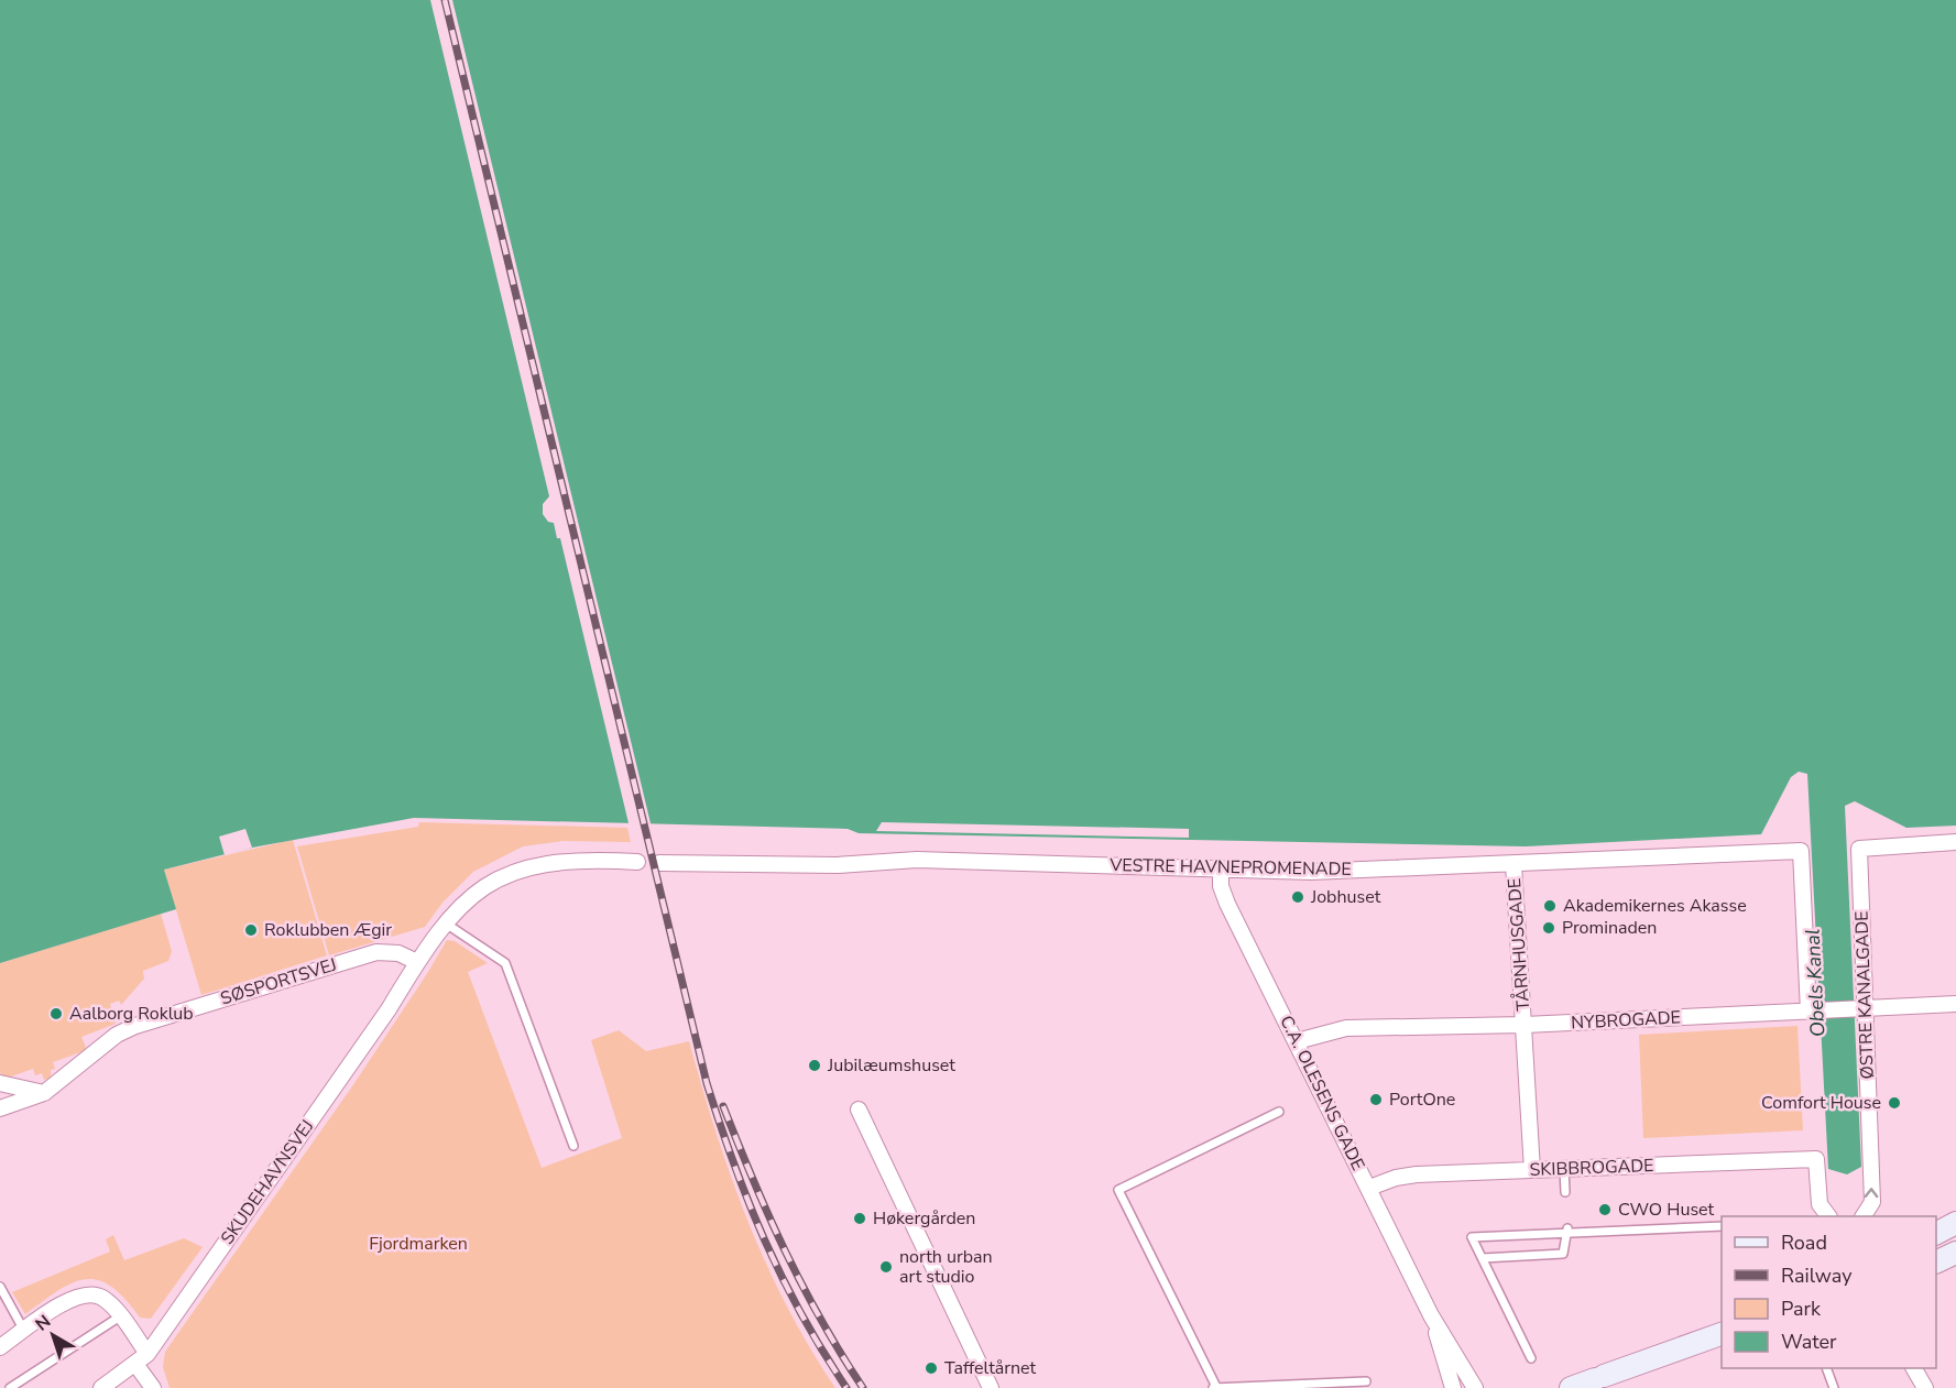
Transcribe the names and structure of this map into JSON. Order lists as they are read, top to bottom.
{
  "streets": {
    "street": [
      "VESTRE HAVNEPROMENADE",
      "TÅRNHUSGADE",
      "SØSPORTSVEJ",
      "ØSTRE KANALGADE",
      "NYBROGADE",
      "C.A. OLESENS GADE",
      "SKIBBROGADE",
      "SKUDEHAVNSVEJ"
    ]
  },
  "crossings": [
    ["VESTRE HAVNEPROMENADE", "TÅRNHUSGADE"],
    ["VESTRE HAVNEPROMENADE", "NYBROGADE"],
    ["VESTRE HAVNEPROMENADE", "C.A. OLESENS GADE"],
    ["TÅRNHUSGADE", "NYBROGADE"],
    ["TÅRNHUSGADE", "SKIBBROGADE"],
    ["SØSPORTSVEJ", "SKUDEHAVNSVEJ"],
    ["ØSTRE KANALGADE", "NYBROGADE"],
    ["NYBROGADE", "C.A. OLESENS GADE"],
    ["C.A. OLESENS GADE", "SKIBBROGADE"]
  ],
  "one_way": ["ØSTRE KANALGADE"],
  "water": ["Obels Kanal"],
  "parks": ["Fjordmarken"],
  "places": [
    "Jobhuset",
    "Akademikernes Akasse",
    "Prominaden",
    "Roklubben Ægir",
    "Aalborg Roklub",
    "Jubilæumshuset",
    "PortOne",
    "Comfort House",
    "CWO Huset",
    "Høkergården",
    "north urban art studio",
    "Taffeltårnet"
  ],
  "legend": [
    "Road",
    "Railway",
    "Park",
    "Water"
  ],
  "north": "top left"
}
